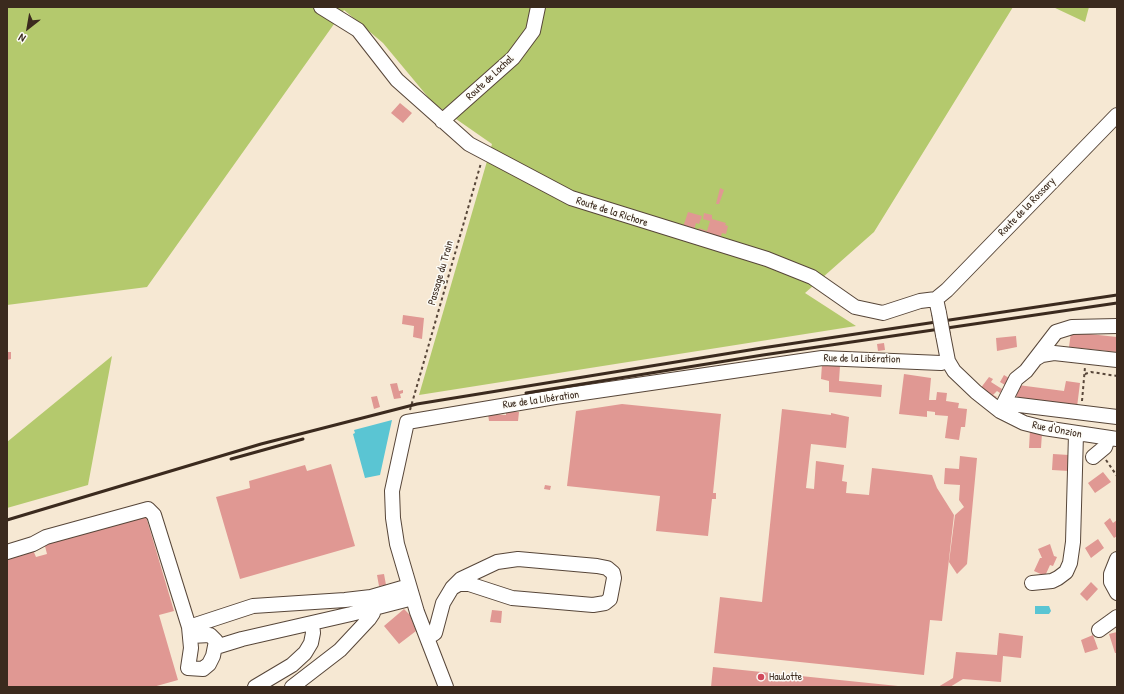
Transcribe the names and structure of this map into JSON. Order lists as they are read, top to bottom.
{
  "streets": {
    "street": [
      "Route de Lachal",
      "Route de la Rossary",
      "Route de la Richore",
      "Rue de la Libération",
      "Rue d'Onzion"
    ],
    "path": ["Passage du Train"]
  },
  "crossings": [
    ["Route de Lachal", "Route de la Richore"],
    ["Route de la Rossary", "Route de la Richore"],
    ["Route de la Rossary", "Rue d'Onzion"],
    ["Route de la Richore", "Passage du Train"],
    ["Route de la Richore", "Rue d'Onzion"],
    ["Rue de la Libération", "Rue d'Onzion"]
  ],
  "places": ["Haulotte"],
  "north": "bottom left"
}
